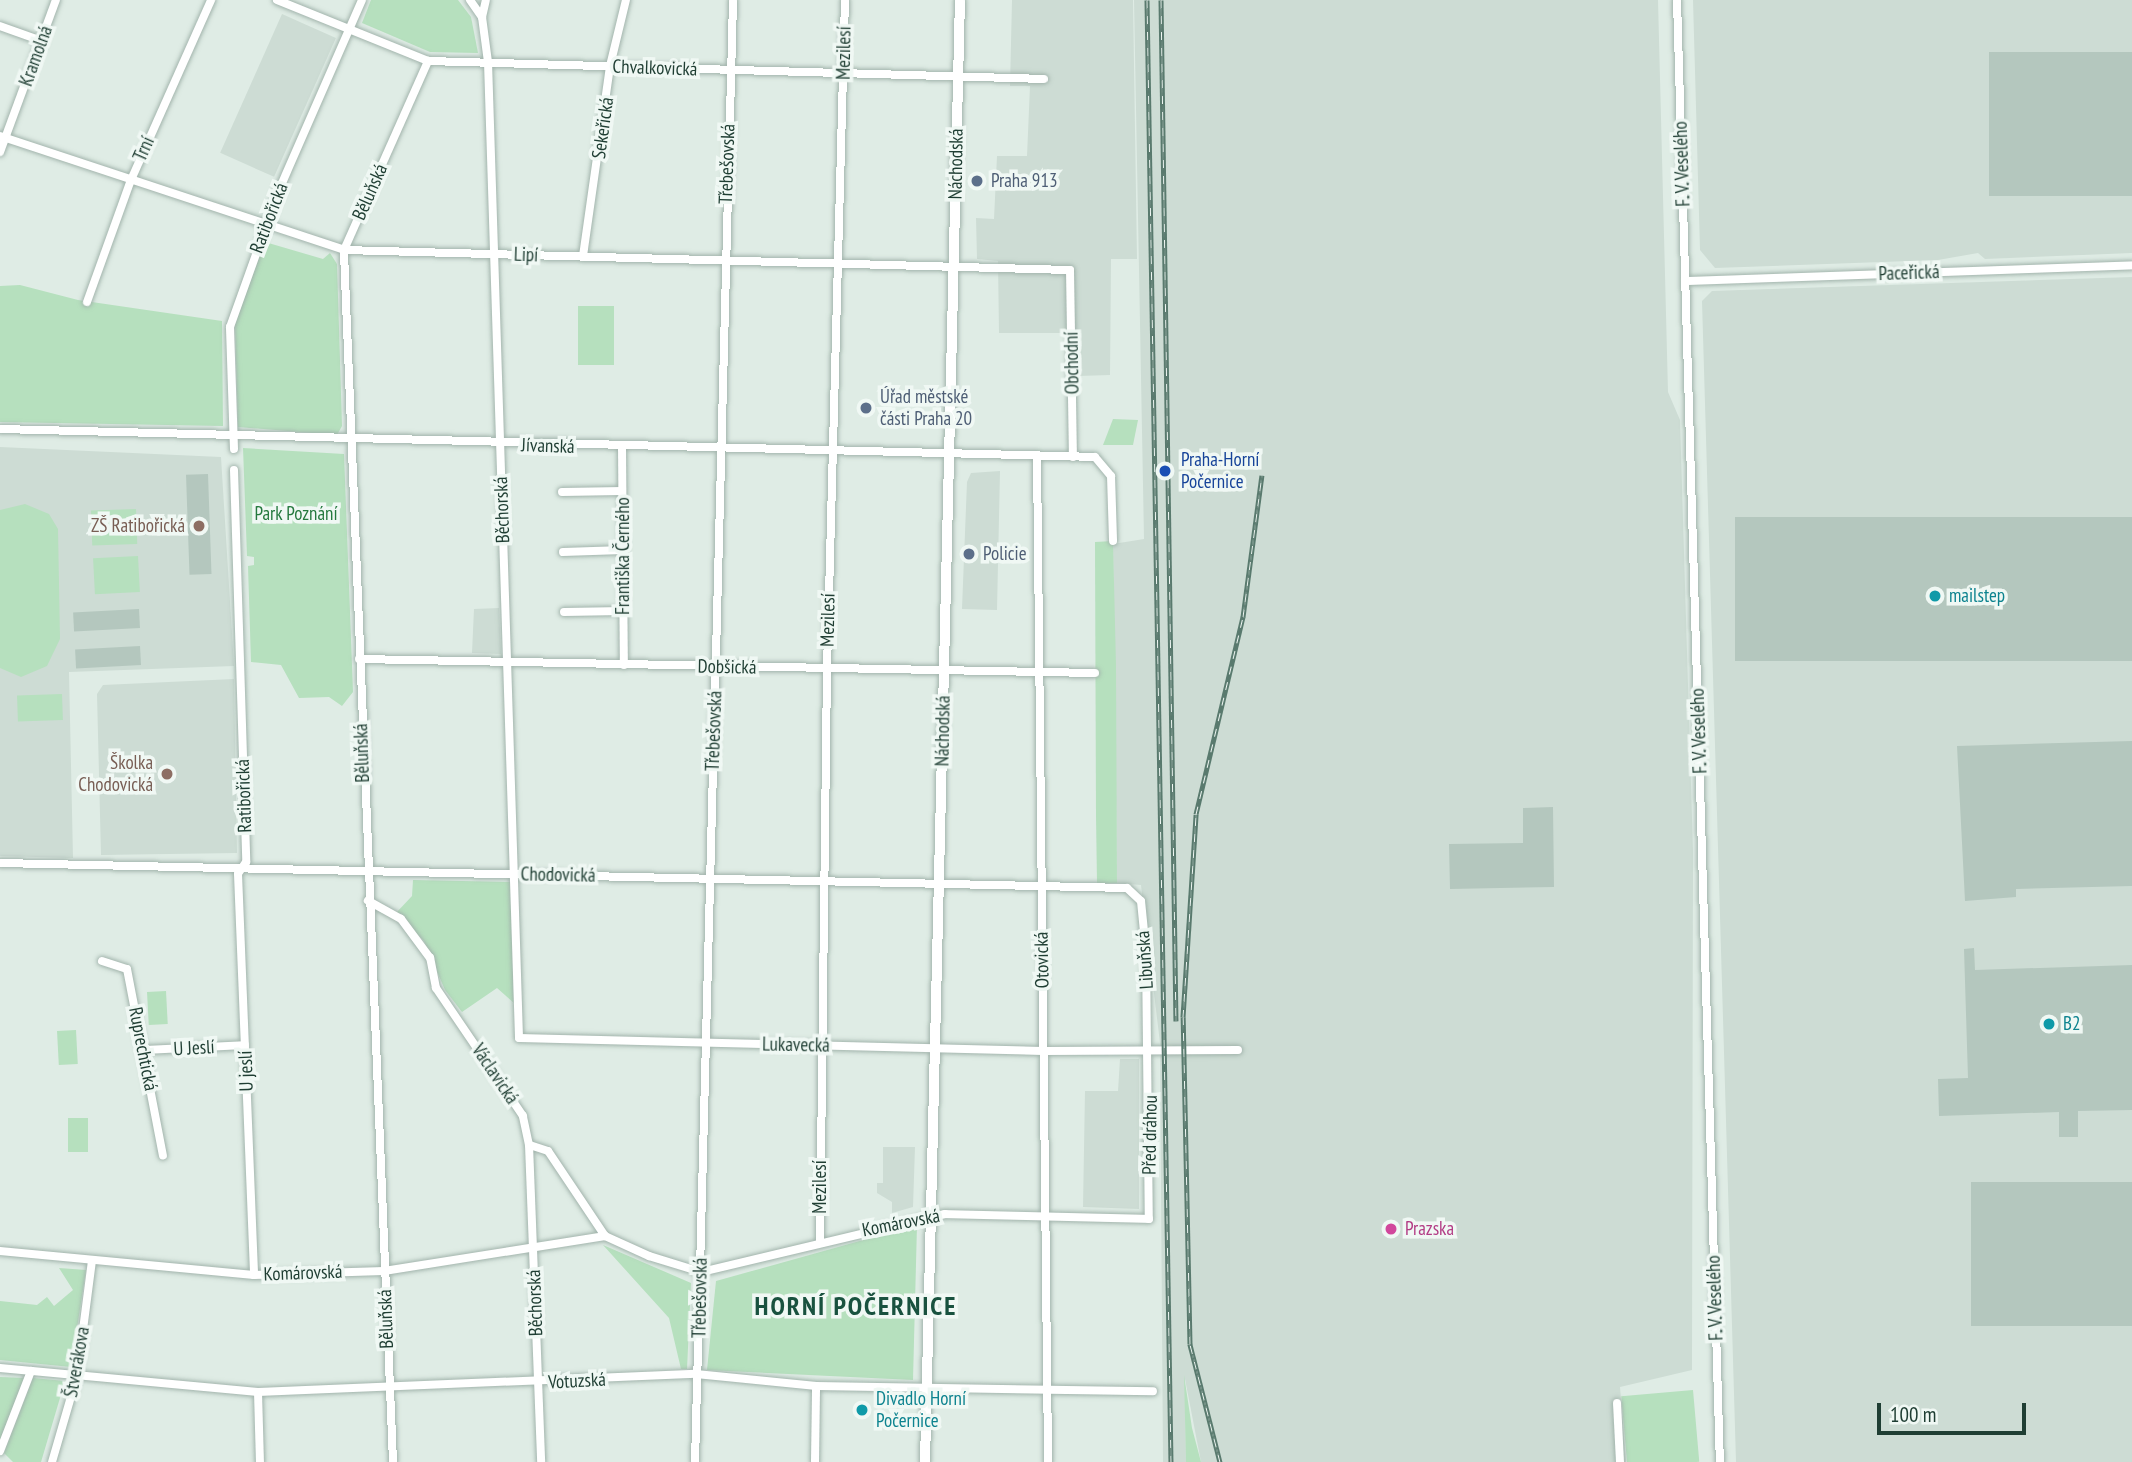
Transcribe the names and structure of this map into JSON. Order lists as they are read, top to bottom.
{
  "streets": {
    "main road": ["Náchodská"],
    "street": [
      "Mezilesí",
      "Kramolná",
      "Chvalkovická",
      "Sekeřická",
      "Trní",
      "Třebešovská",
      "F. V. Veselého",
      "Běluňská",
      "Ratibořická",
      "Lipí",
      "Paceřická",
      "Obchodní",
      "Jívanská",
      "Běchorská",
      "Františka Černého",
      "Dobšická",
      "Chodovická",
      "Otovická",
      "Libuňská",
      "Lukavecká",
      "U Jeslí",
      "Ruprechtická",
      "U jeslí",
      "Václavická",
      "Před dráhou",
      "Komárovská",
      "Štverákova",
      "Votuzská"
    ]
  },
  "crossings": [
    ["Mezilesí", "Chvalkovická"],
    ["Mezilesí", "Lipí"],
    ["Mezilesí", "Jívanská"],
    ["Mezilesí", "Dobšická"],
    ["Mezilesí", "Chodovická"],
    ["Mezilesí", "Lukavecká"],
    ["Mezilesí", "Komárovská"],
    ["Kramolná", "Lipí"],
    ["Chvalkovická", "Sekeřická"],
    ["Chvalkovická", "Třebešovská"],
    ["Chvalkovická", "Náchodská"],
    ["Chvalkovická", "Běluňská"],
    ["Chvalkovická", "Ratibořická"],
    ["Chvalkovická", "Běchorská"],
    ["Sekeřická", "Lipí"],
    ["Trní", "Lipí"],
    ["Třebešovská", "Lipí"],
    ["Třebešovská", "Jívanská"],
    ["Třebešovská", "Dobšická"],
    ["Třebešovská", "Chodovická"],
    ["Třebešovská", "Lukavecká"],
    ["Třebešovská", "Komárovská"],
    ["Třebešovská", "Votuzská"],
    ["Náchodská", "Lipí"],
    ["Náchodská", "Jívanská"],
    ["Náchodská", "Dobšická"],
    ["Náchodská", "Chodovická"],
    ["Náchodská", "Lukavecká"],
    ["Náchodská", "Komárovská"],
    ["Náchodská", "Votuzská"],
    ["F. V. Veselého", "Paceřická"],
    ["Běluňská", "Lipí"],
    ["Běluňská", "Jívanská"],
    ["Běluňská", "Dobšická"],
    ["Běluňská", "Chodovická"],
    ["Běluňská", "Václavická"],
    ["Běluňská", "Komárovská"],
    ["Běluňská", "Votuzská"],
    ["Ratibořická", "Lipí"],
    ["Ratibořická", "Jívanská"],
    ["Ratibořická", "Chodovická"],
    ["Ratibořická", "U jeslí"],
    ["Lipí", "Obchodní"],
    ["Lipí", "Běchorská"],
    ["Obchodní", "Jívanská"],
    ["Jívanská", "Běchorská"],
    ["Jívanská", "Františka Černého"],
    ["Jívanská", "Otovická"],
    ["Běchorská", "Dobšická"],
    ["Běchorská", "Chodovická"],
    ["Běchorská", "Lukavecká"],
    ["Běchorská", "Václavická"],
    ["Běchorská", "Komárovská"],
    ["Běchorská", "Votuzská"],
    ["Františka Černého", "Dobšická"],
    ["Dobšická", "Otovická"],
    ["Chodovická", "Otovická"],
    ["Chodovická", "Libuňská"],
    ["Chodovická", "Lukavecká"],
    ["Chodovická", "U jeslí"],
    ["Otovická", "Lukavecká"],
    ["Otovická", "Komárovská"],
    ["Otovická", "Votuzská"],
    ["Libuňská", "Lukavecká"],
    ["Libuňská", "Před dráhou"],
    ["Lukavecká", "Před dráhou"],
    ["U Jeslí", "Ruprechtická"],
    ["U Jeslí", "U jeslí"],
    ["U jeslí", "Komárovská"],
    ["Před dráhou", "Komárovská"],
    ["Komárovská", "Štverákova"],
    ["Štverákova", "Votuzská"]
  ],
  "districts": ["HORNÍ POČERNICE"],
  "parks": ["Park Poznání"],
  "places": [
    "Praha 913",
    "Úřad městské části Praha 20",
    "Praha-Horní Počernice",
    "ZŠ Ratibořická",
    "Policie",
    "mailstep",
    "Školka Chodovická",
    "B2",
    "Prazska",
    "Divadlo Horní Počernice"
  ],
  "scale_bar": "100 m"
}
